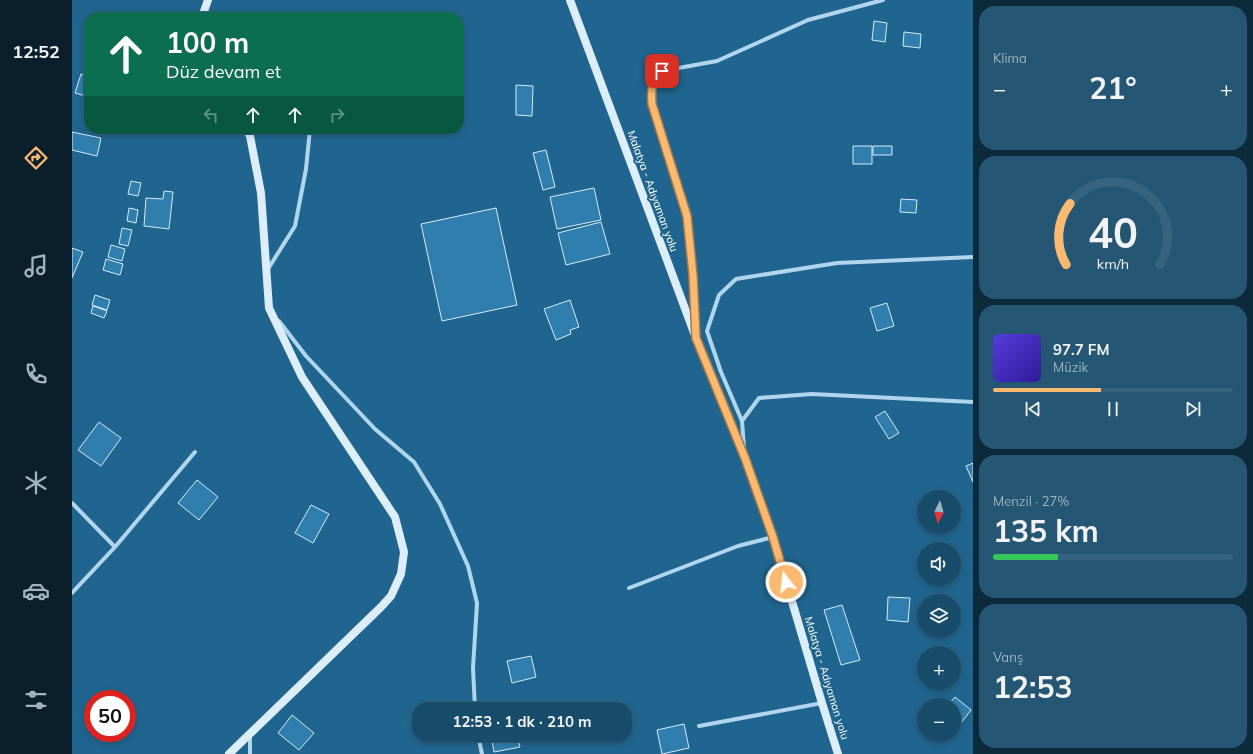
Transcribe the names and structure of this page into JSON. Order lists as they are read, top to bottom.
{
  "streets": {
    "main road": ["Malatya - Adıyaman yolu"]
  },
  "north": "bottom",
  "page": {
    "tabs": "12:52",
    "tile": [
      "Klima",
      ["Menzil · 27%", "135 km"],
      ["Varış", "12:53"]
    ],
    "turn": ["100 m", "Düz devam et"],
    "heat": ["−", "21°", "+"],
    "song": ["97.7 FM", "Müzik"],
    "map_buttons": ["+", "−"],
    "limit": "50",
    "trip": "12:53 · 1 dk · 210 m",
    "gauge": ["40", "km/h"]
  }
}
